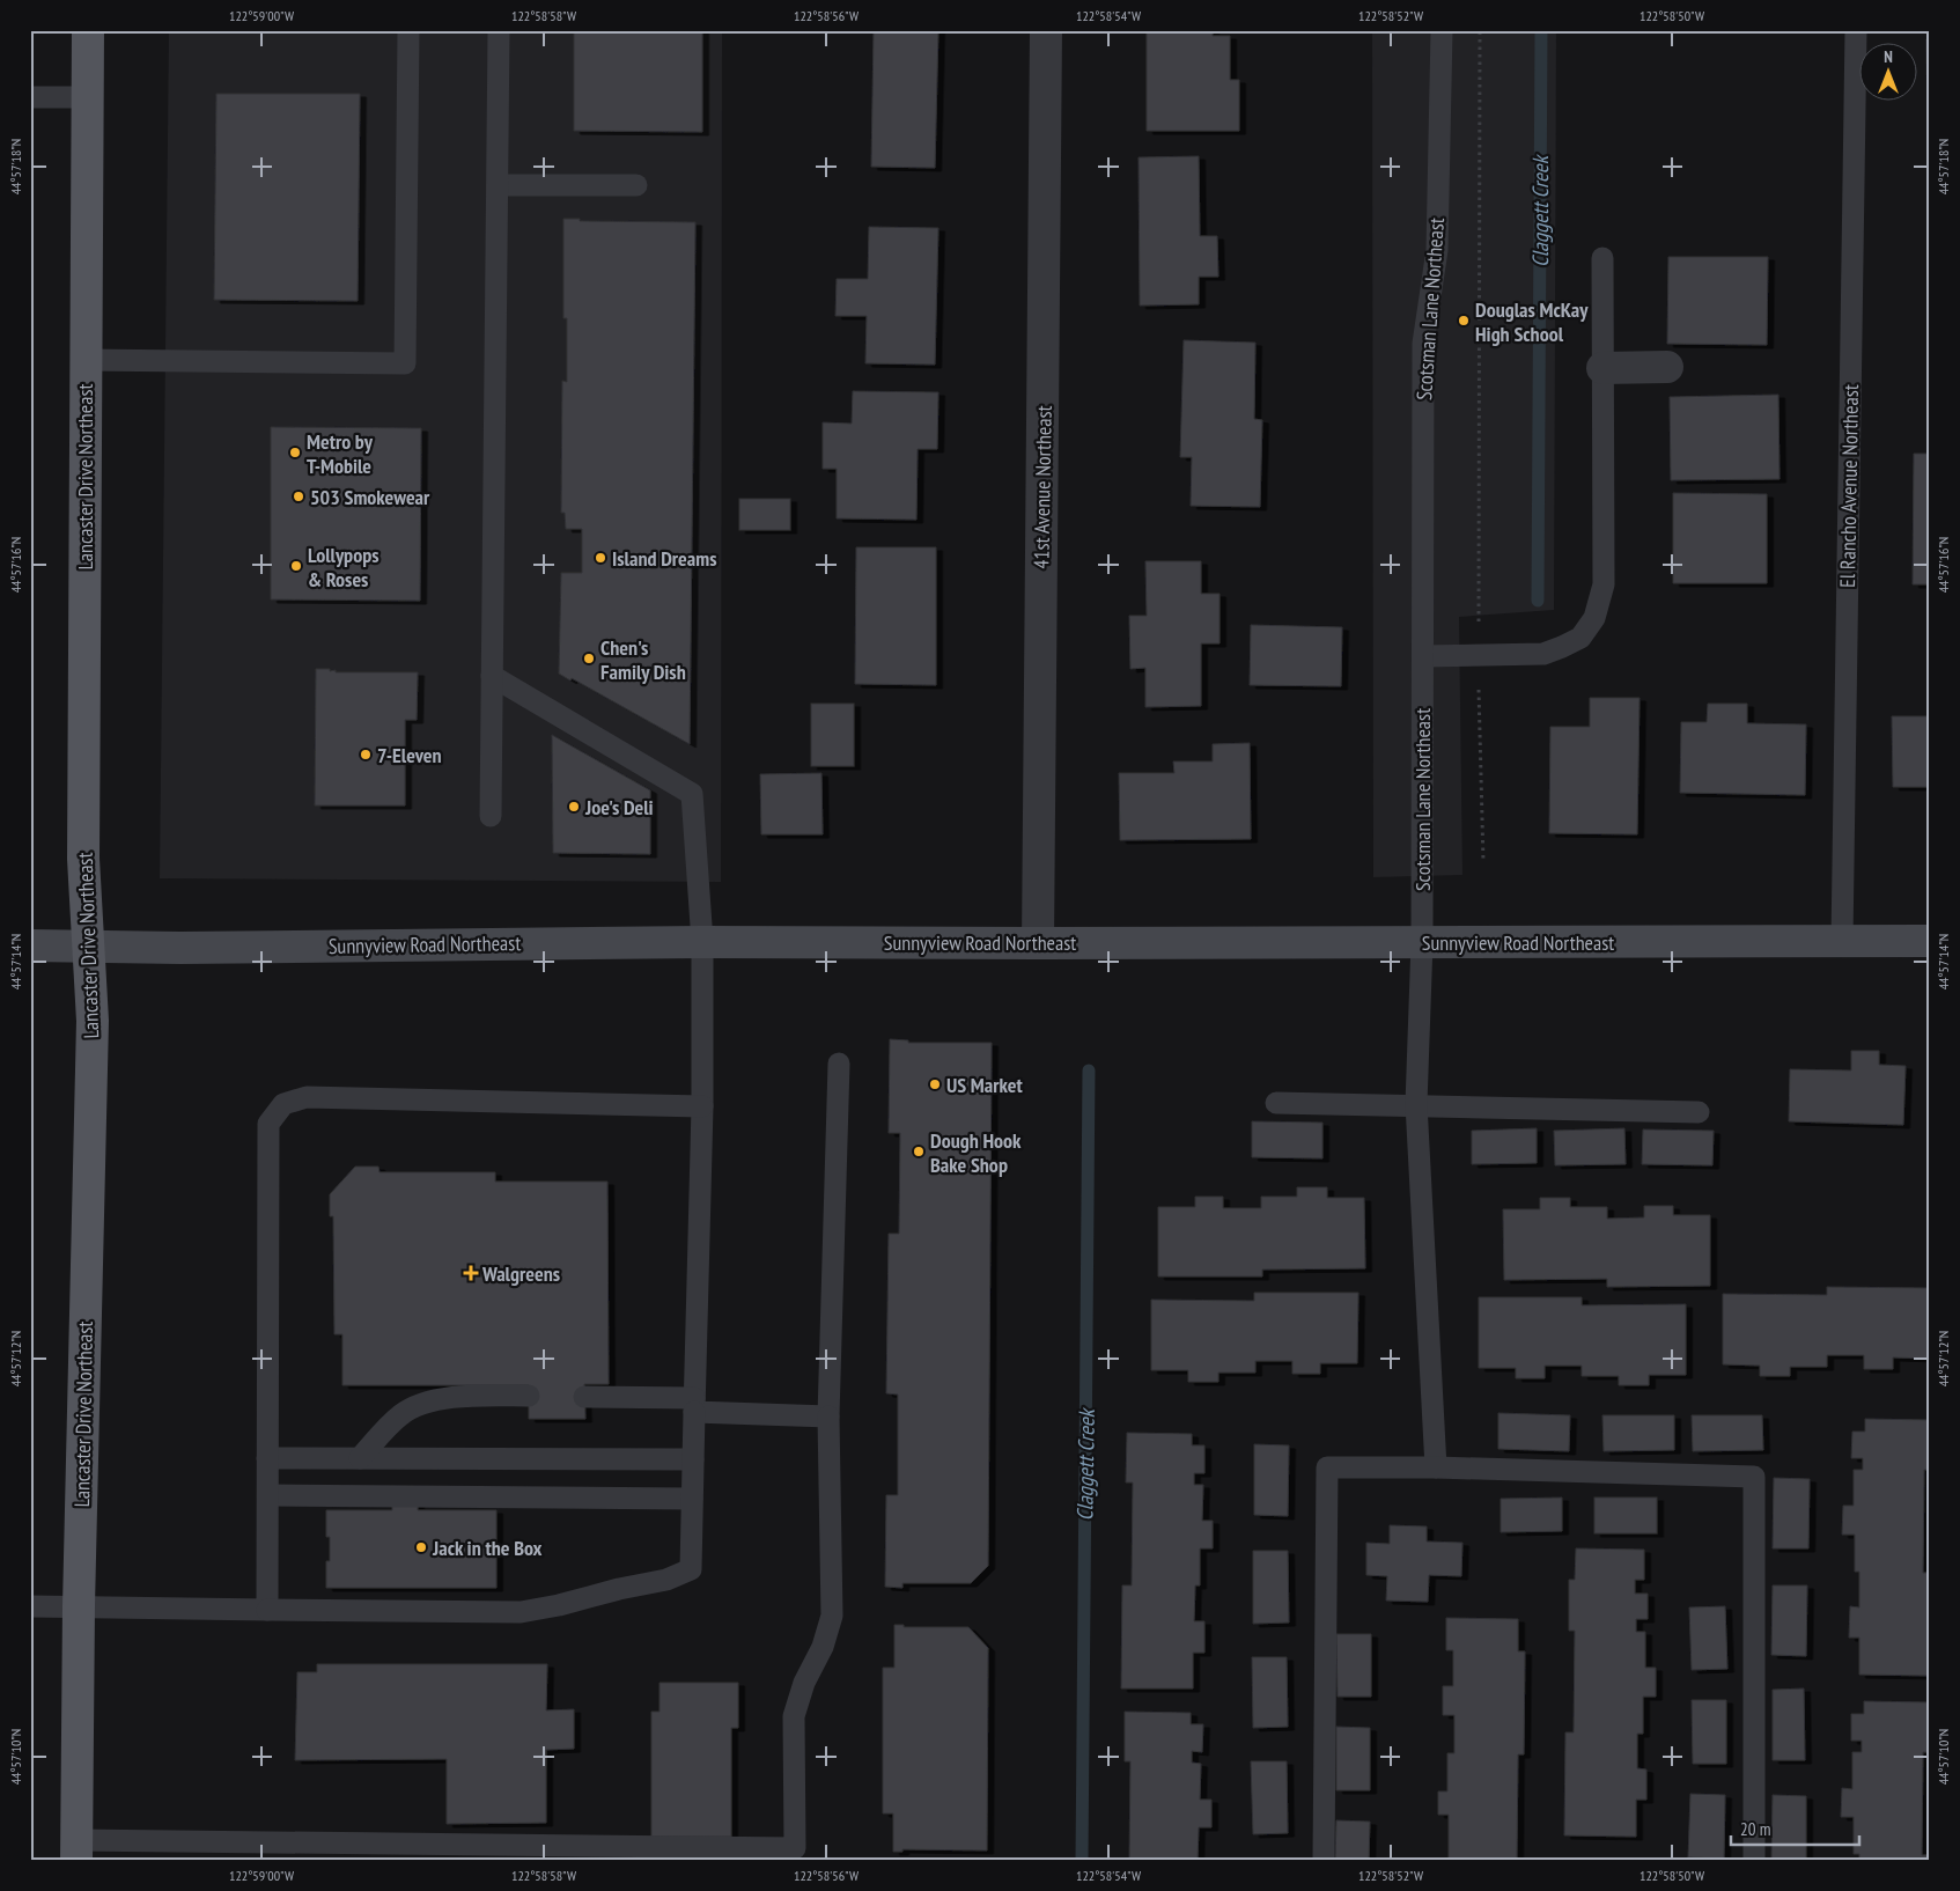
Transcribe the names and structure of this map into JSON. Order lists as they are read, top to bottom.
{
  "streets": {
    "main road": ["Lancaster Drive Northeast", "Sunnyview Road Northeast"],
    "street": ["41st Avenue Northeast"],
    "lane": ["Scotsman Lane Northeast", "El Rancho Avenue Northeast"]
  },
  "crossings": [
    ["Scotsman Lane Northeast", "Sunnyview Road Northeast"],
    ["Lancaster Drive Northeast", "Sunnyview Road Northeast"],
    ["El Rancho Avenue Northeast", "Sunnyview Road Northeast"],
    ["41st Avenue Northeast", "Sunnyview Road Northeast"]
  ],
  "water": ["Claggett Creek"],
  "places": {
    "other": [
      "Douglas McKay High School",
      "Metro by T-Mobile",
      "503 Smokewear",
      "Island Dreams",
      "Lollypops & Roses",
      "Chen's Family Dish",
      "7-Eleven",
      "Joe's Deli",
      "US Market",
      "Dough Hook Bake Shop",
      "Jack in the Box"
    ],
    "health": ["Walgreens"]
  },
  "scale_bar": "20 m",
  "north": "top",
  "coordinates": [
    "122°59'00\"W",
    "122°58'58\"W",
    "122°58'56\"W",
    "122°58'54\"W",
    "122°58'52\"W",
    "122°58'50\"W",
    "44°57'18\"N",
    "44°57'16\"N",
    "44°57'14\"N",
    "44°57'12\"N",
    "44°57'10\"N"
  ]
}
